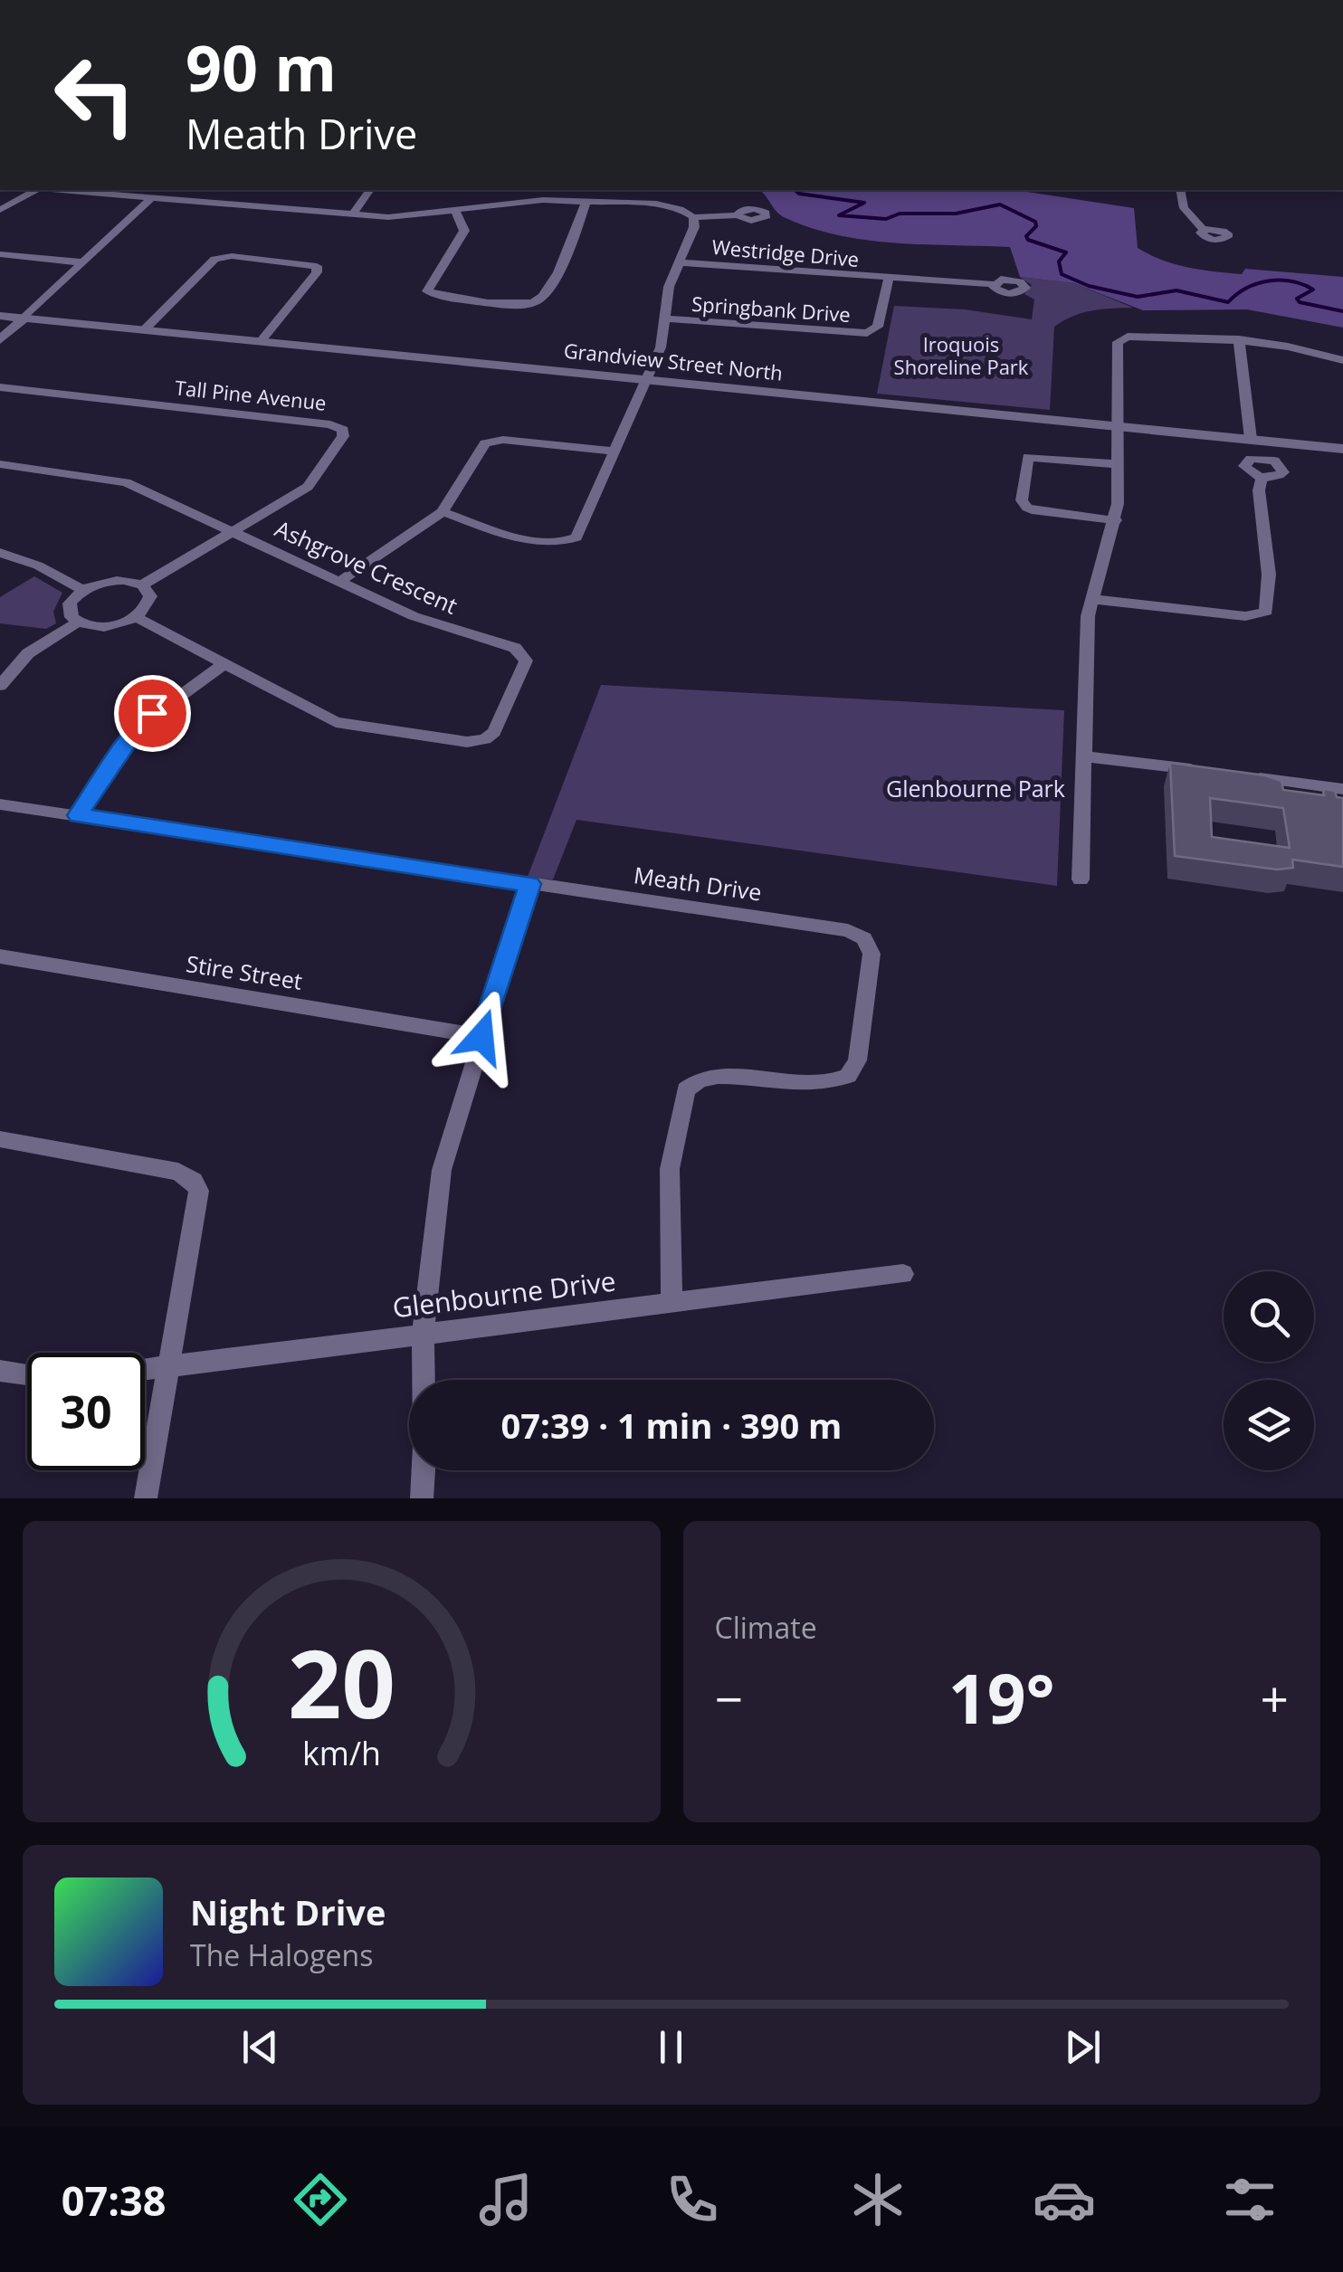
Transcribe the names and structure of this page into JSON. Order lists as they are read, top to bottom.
{
  "streets": {
    "street": [
      "Westridge Drive",
      "Springbank Drive",
      "Grandview Street North",
      "Tall Pine Avenue",
      "Ashgrove Crescent",
      "Meath Drive",
      "Stire Street",
      "Glenbourne Drive"
    ]
  },
  "crossings": [
    ["Westridge Drive", "Springbank Drive"],
    ["Tall Pine Avenue", "Ashgrove Crescent"],
    ["Meath Drive", "Glenbourne Drive"]
  ],
  "parks": ["Iroquois Shoreline Park", "Glenbourne Park"],
  "page": {
    "turn": ["90 m", "Meath Drive"],
    "limit": "30",
    "trip": "07:39 · 1 min · 390 m",
    "tile": "Climate",
    "heat": ["−", "19°", "+"],
    "song": ["Night Drive", "The Halogens"],
    "tabs": "07:38",
    "gauge": ["20", "km/h"]
  }
}
